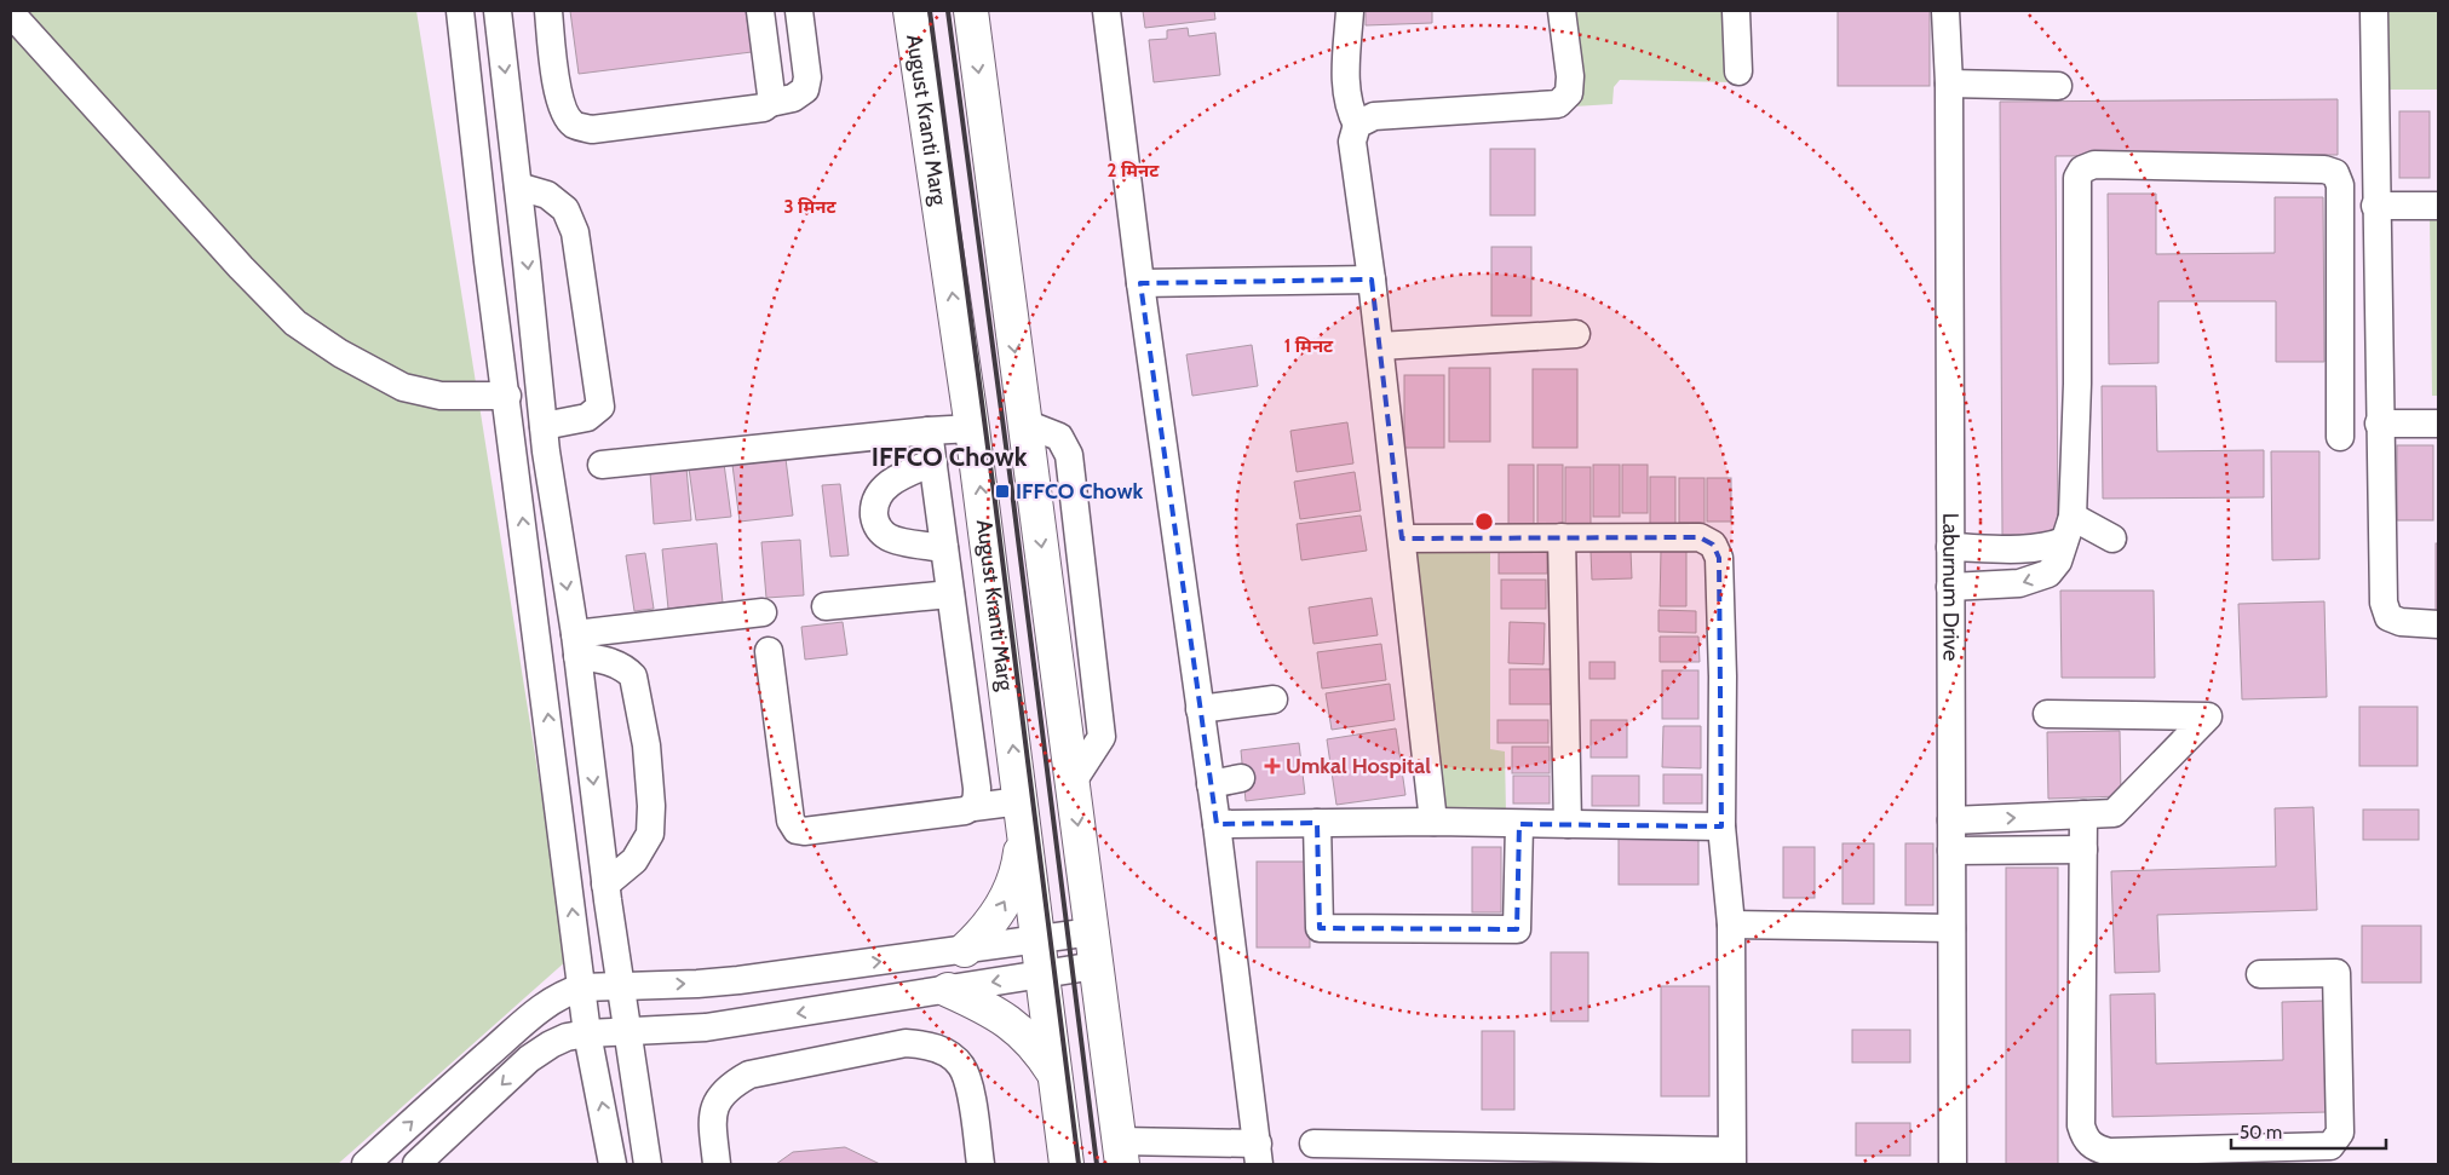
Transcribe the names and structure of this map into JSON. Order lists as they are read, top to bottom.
{
  "streets": {
    "main road": ["August Kranti Marg"],
    "street": ["Laburnum Drive"]
  },
  "districts": ["IFFCO Chowk"],
  "places": {
    "transit": ["IFFCO Chowk"],
    "health": ["Umkal Hospital"]
  },
  "scale_bar": "50 m",
  "rings": ["2 मिनट", "3 मिनट", "1 मिनट"]
}
